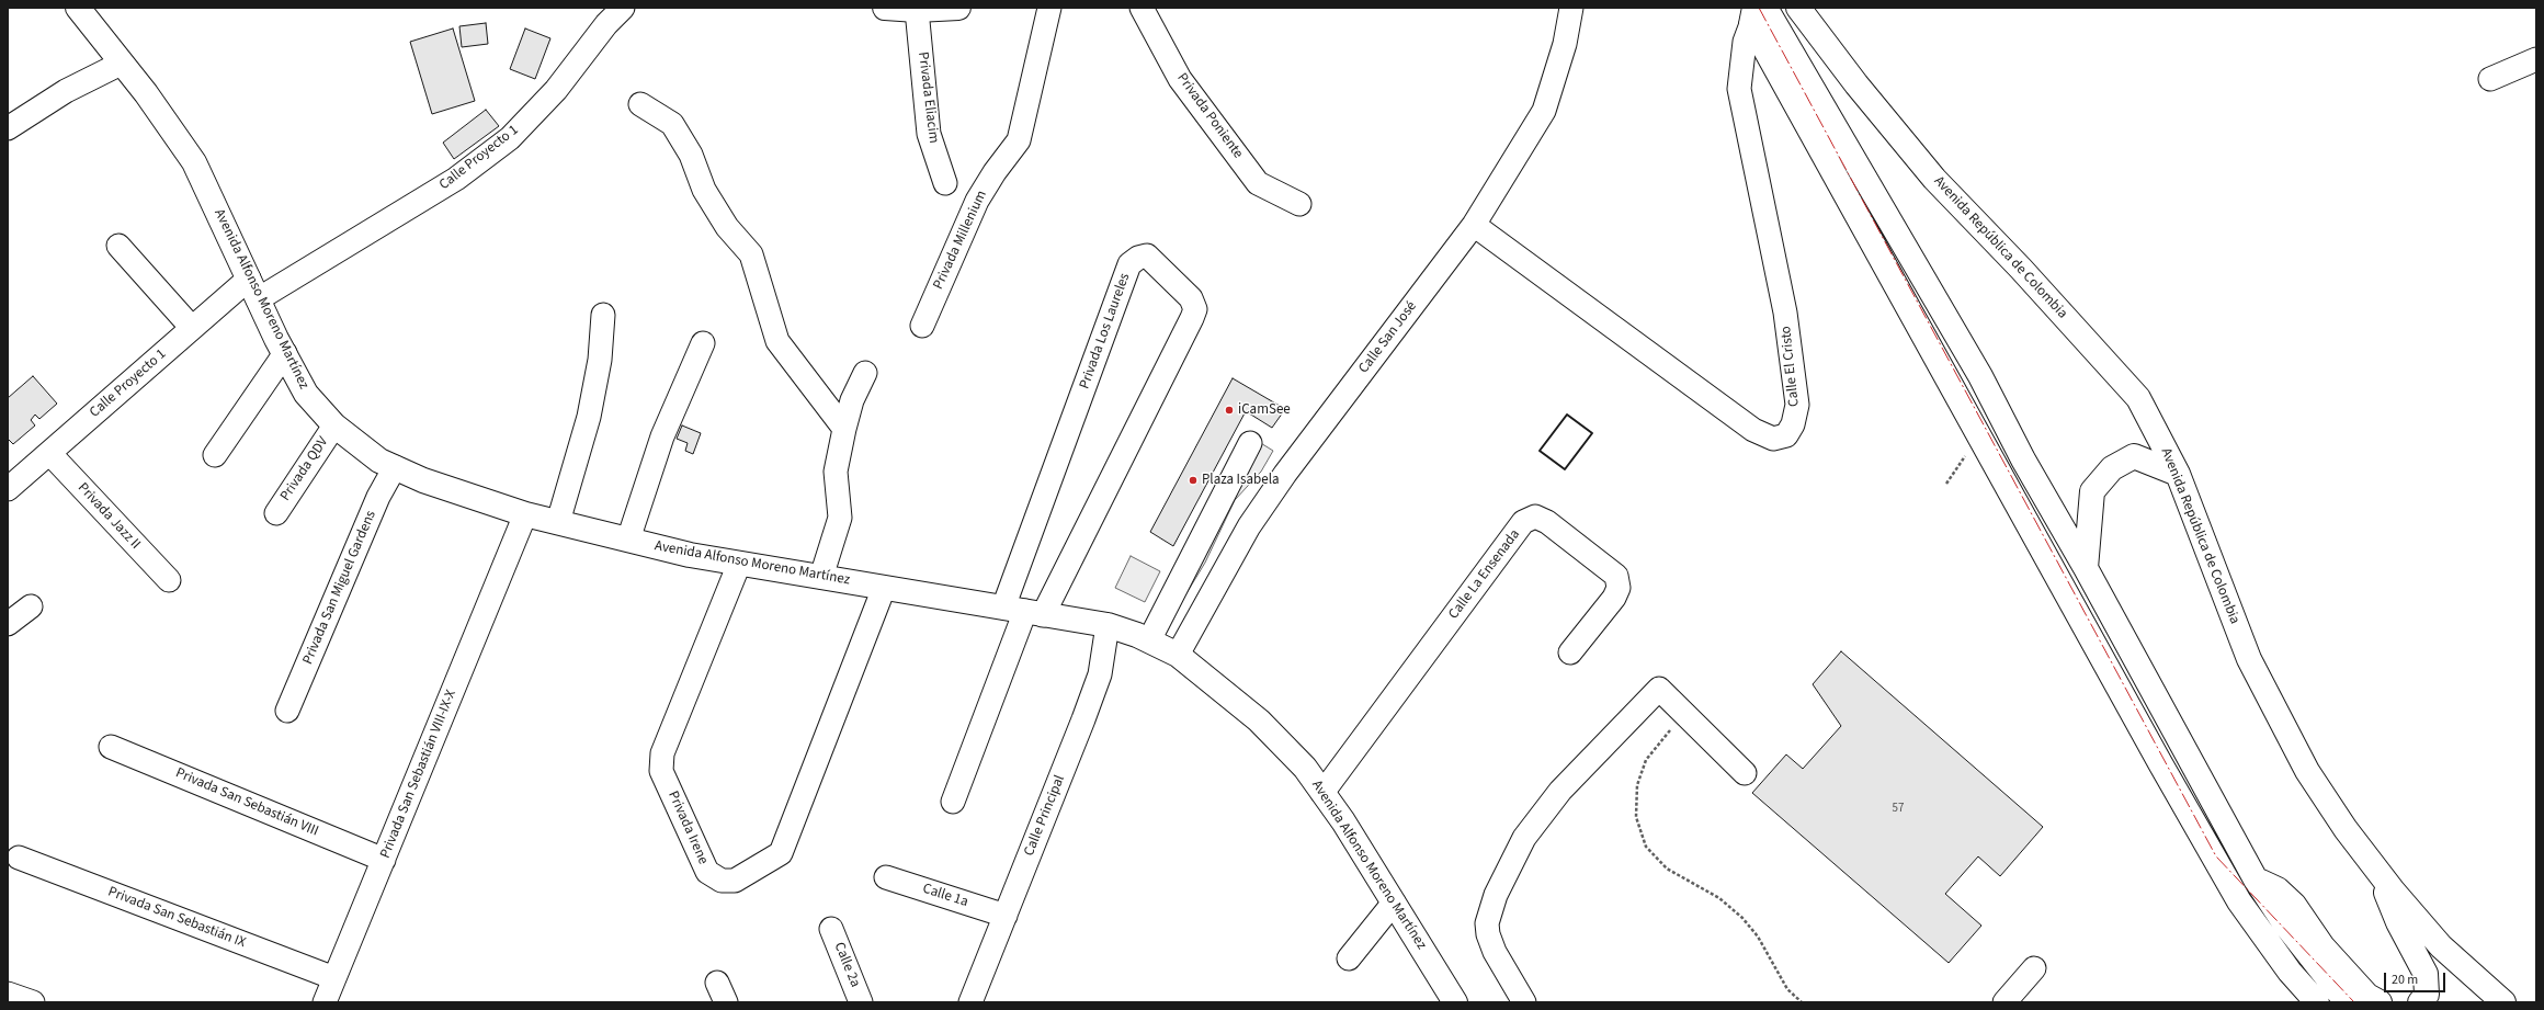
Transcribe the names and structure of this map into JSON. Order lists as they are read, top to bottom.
{
  "streets": {
    "main road": ["Avenida República de Colombia", "Avenida Alfonso Moreno Martínez"],
    "street": [
      "Privada Eliacim",
      "Privada Poniente",
      "Calle Proyecto 1",
      "Privada Millenium",
      "Privada Los Laureles",
      "Calle San José",
      "Calle El Cristo",
      "Privada QDV",
      "Privada Jazz II",
      "Calle La Ensenada",
      "Privada San Miguel Gardens",
      "Privada San Sebastián VIII-IX-X",
      "Privada San Sebastián VIII",
      "Calle Principal",
      "Privada Irene",
      "Calle 1a",
      "Privada San Sebastián IX",
      "Calle 2a"
    ]
  },
  "crossings": [
    ["Calle Proyecto 1", "Avenida Alfonso Moreno Martínez"],
    ["Calle Proyecto 1", "Privada Jazz II"],
    ["Avenida Alfonso Moreno Martínez", "Privada Los Laureles"],
    ["Avenida Alfonso Moreno Martínez", "Calle San José"],
    ["Avenida Alfonso Moreno Martínez", "Privada QDV"],
    ["Avenida Alfonso Moreno Martínez", "Calle La Ensenada"],
    ["Avenida Alfonso Moreno Martínez", "Privada San Miguel Gardens"],
    ["Avenida Alfonso Moreno Martínez", "Privada San Sebastián VIII-IX-X"],
    ["Avenida Alfonso Moreno Martínez", "Calle Principal"],
    ["Avenida Alfonso Moreno Martínez", "Privada Irene"],
    ["Calle San José", "Calle El Cristo"],
    ["Privada San Sebastián VIII-IX-X", "Privada San Sebastián VIII"],
    ["Privada San Sebastián VIII-IX-X", "Privada San Sebastián IX"],
    ["Calle Principal", "Calle 1a"]
  ],
  "places": ["iCamSee", "Plaza Isabela"],
  "house_numbers": ["57"],
  "scale_bar": "20 m"
}
